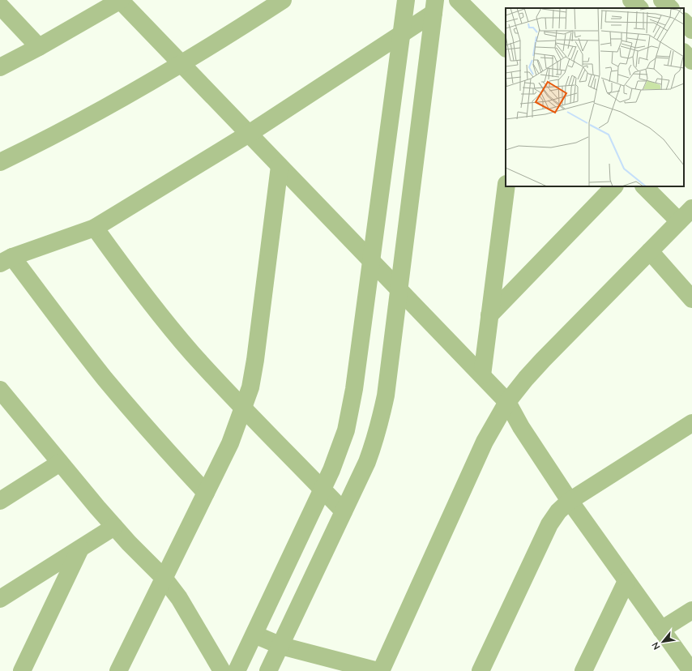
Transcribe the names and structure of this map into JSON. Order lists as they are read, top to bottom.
{
  "north": "bottom left"
}
